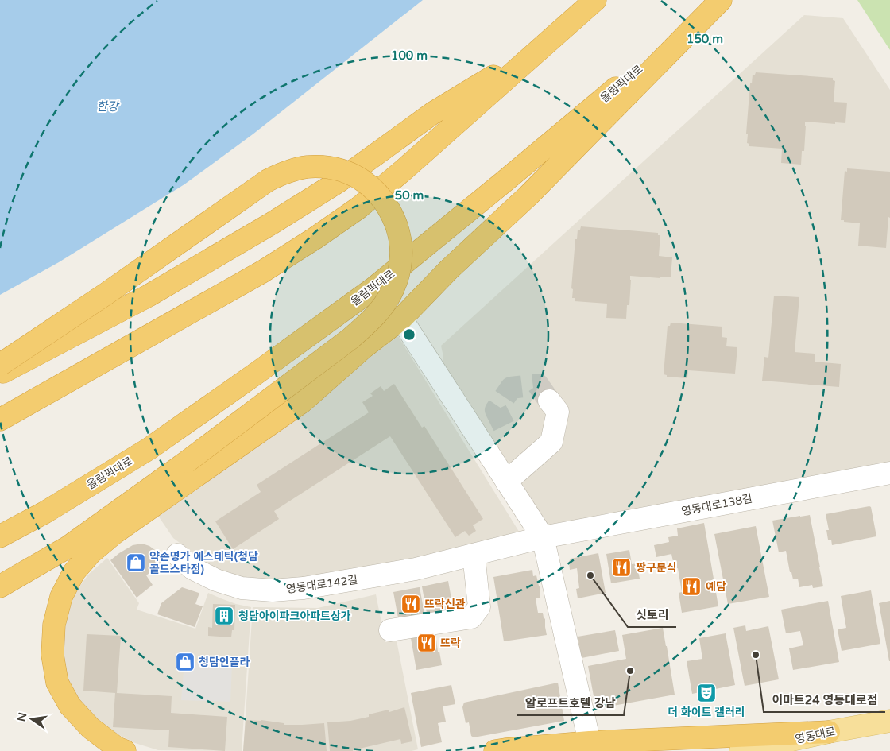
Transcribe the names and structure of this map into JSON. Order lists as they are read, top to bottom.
{
  "streets": {
    "highway": ["올림픽대로"],
    "main road": ["영동대로"],
    "street": ["영동대로138길", "영동대로142길"]
  },
  "crossings": [
    ["영동대로138길", "영동대로142길"]
  ],
  "water": ["한강"],
  "places": {
    "shop": ["약손명가 에스테틱(청담 골드스타점)", "청담인플라"],
    "restaurant": [
      "짱구분식",
      "예담",
      "뜨락신관",
      "뜨락"
    ],
    "other": ["싯토리", "이마트24 영동대로점", "알로프트호텔 강남"],
    "building": ["청담아이파크아파트상가"],
    "theatre": ["더 화이트 갤러리"]
  },
  "north": "left",
  "rings": ["150 m", "100 m", "50 m"]
}
